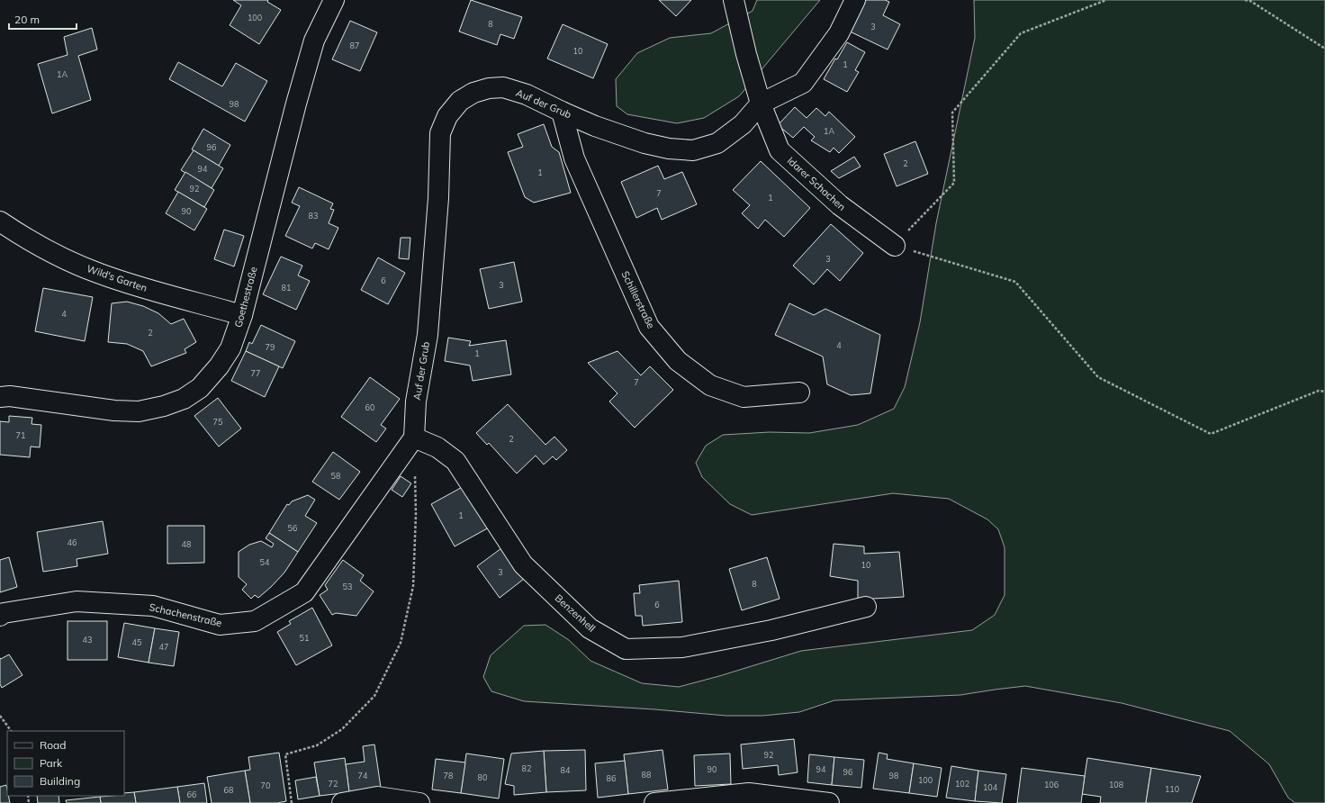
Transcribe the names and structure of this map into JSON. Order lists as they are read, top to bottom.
{
  "streets": {
    "street": [
      "Auf der Grub",
      "Idarer Schachen",
      "Wild's Garten",
      "Goethestraße",
      "Schillerstraße",
      "Benzenhell",
      "Schachenstraße"
    ]
  },
  "crossings": [
    ["Auf der Grub", "Idarer Schachen"],
    ["Auf der Grub", "Schillerstraße"],
    ["Auf der Grub", "Benzenhell"],
    ["Auf der Grub", "Schachenstraße"],
    ["Wild's Garten", "Goethestraße"],
    ["Benzenhell", "Schachenstraße"]
  ],
  "house_numbers": [
    "100",
    "8",
    "3",
    "87",
    "10",
    "1",
    "1A",
    "98",
    "1A",
    "96",
    "2",
    "94",
    "1",
    "92",
    "7",
    "1",
    "90",
    "83",
    "3",
    "6",
    "3",
    "81",
    "4",
    "2",
    "4",
    "79",
    "1",
    "77",
    "7",
    "60",
    "75",
    "71",
    "2",
    "58",
    "1",
    "56",
    "46",
    "48",
    "54",
    "10",
    "3",
    "8",
    "53",
    "6",
    "51",
    "43",
    "45",
    "47",
    "92",
    "82",
    "90",
    "94",
    "84",
    "96",
    "88",
    "74",
    "78",
    "98",
    "80",
    "86",
    "100",
    "72",
    "102",
    "106",
    "108",
    "70",
    "104",
    "110",
    "68",
    "66"
  ],
  "legend": ["Road", "Park", "Building"],
  "scale_bar": "20 m"
}
